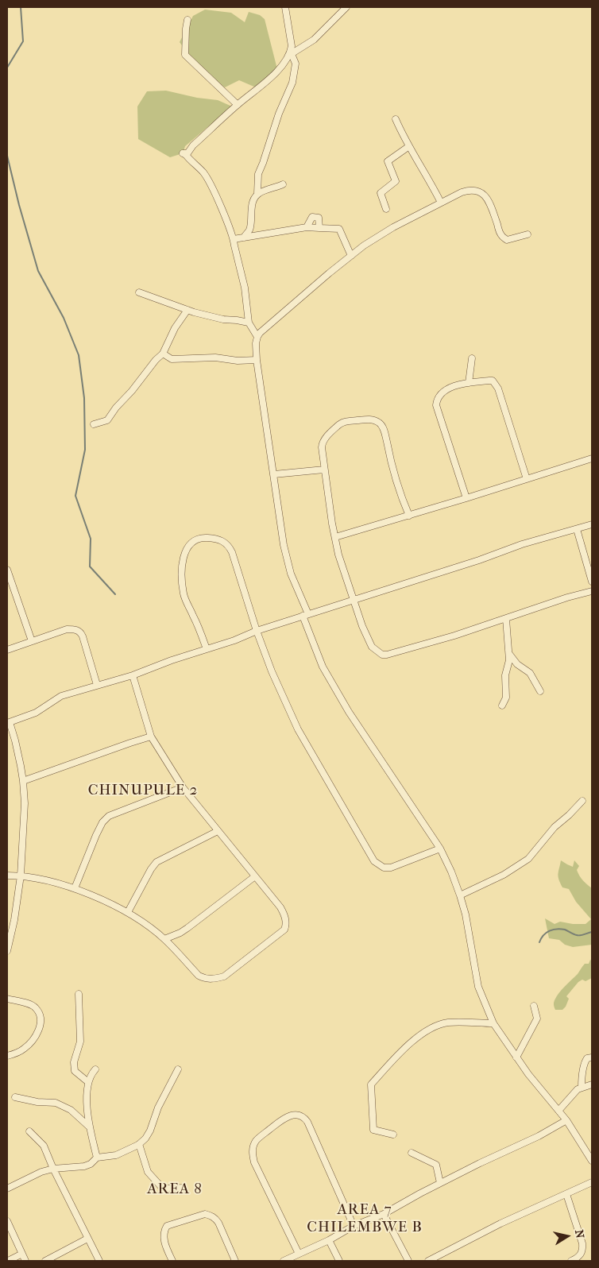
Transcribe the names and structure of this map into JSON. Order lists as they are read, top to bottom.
{
  "districts": ["CHINUPULE 2", "AREA 8", "AREA 7 CHILEMBWE B"],
  "north": "right"
}
